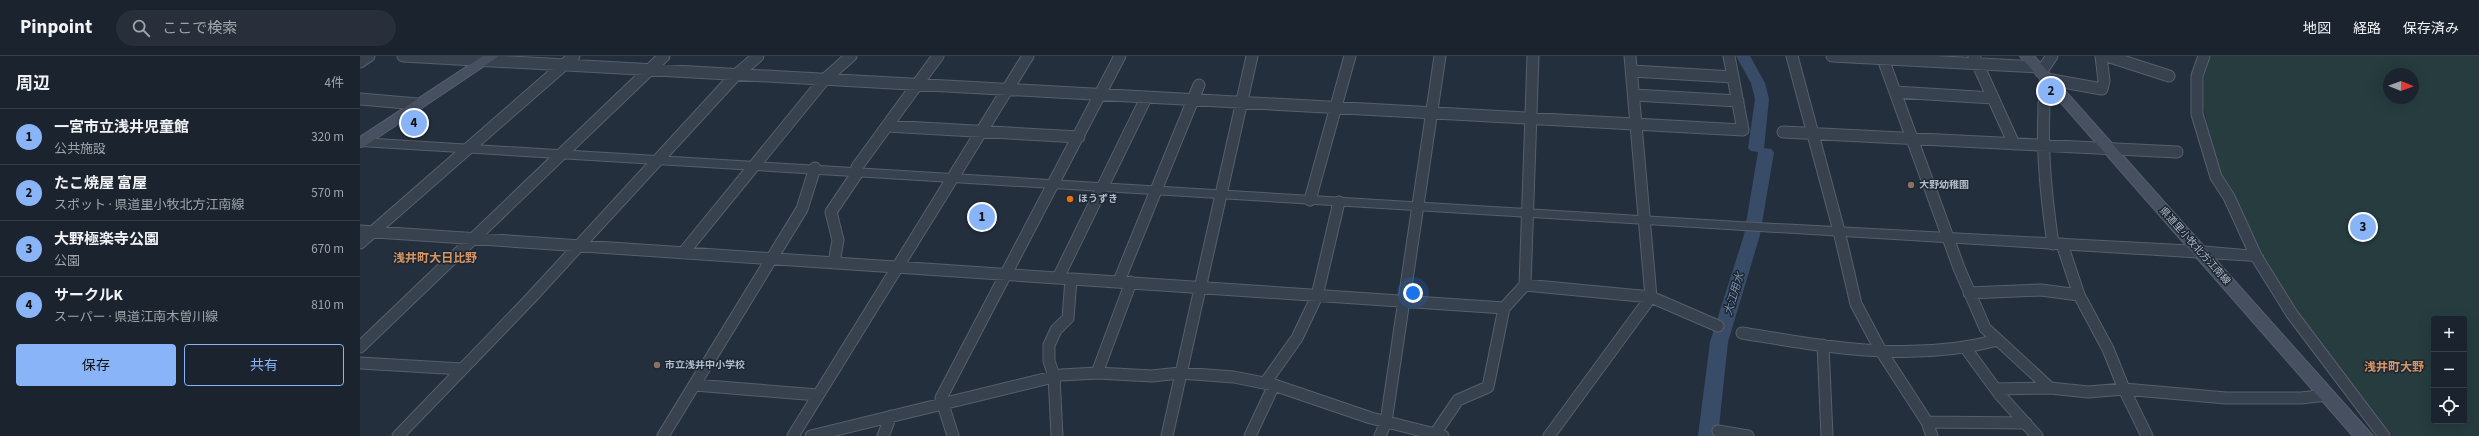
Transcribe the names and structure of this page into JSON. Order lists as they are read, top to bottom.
{
  "streets": {
    "main road": ["県道里小牧北方江南線"]
  },
  "districts": ["浅井町大日比野", "浅井町大野"],
  "water": ["大江用水"],
  "places": ["大野幼稚園", "ほうずき", "市立浅井中小学校"],
  "north": "right",
  "page": {
    "header": "Pinpoint",
    "search": "ここで検索",
    "nav": ["地図", "経路", "保存済み"],
    "heading": ["周辺", "4件"],
    "pins": [
      "2",
      "4",
      "1",
      "3"
    ],
    "list": [
      {
        "mark": "1",
        "name": "一宮市立浅井児童館",
        "note": "公共施設",
        "value": "320 m"
      },
      {
        "mark": "2",
        "name": "たこ焼屋 富屋",
        "note": "スポット · 県道里小牧北方江南線",
        "value": "570 m"
      },
      {
        "mark": "3",
        "name": "大野極楽寺公園",
        "note": "公園",
        "value": "670 m"
      },
      {
        "mark": "4",
        "name": "サークルK",
        "note": "スーパー · 県道江南木曽川線",
        "value": "810 m"
      }
    ],
    "map_buttons": ["+", "−"],
    "buttons": ["保存", "共有"]
  }
}
